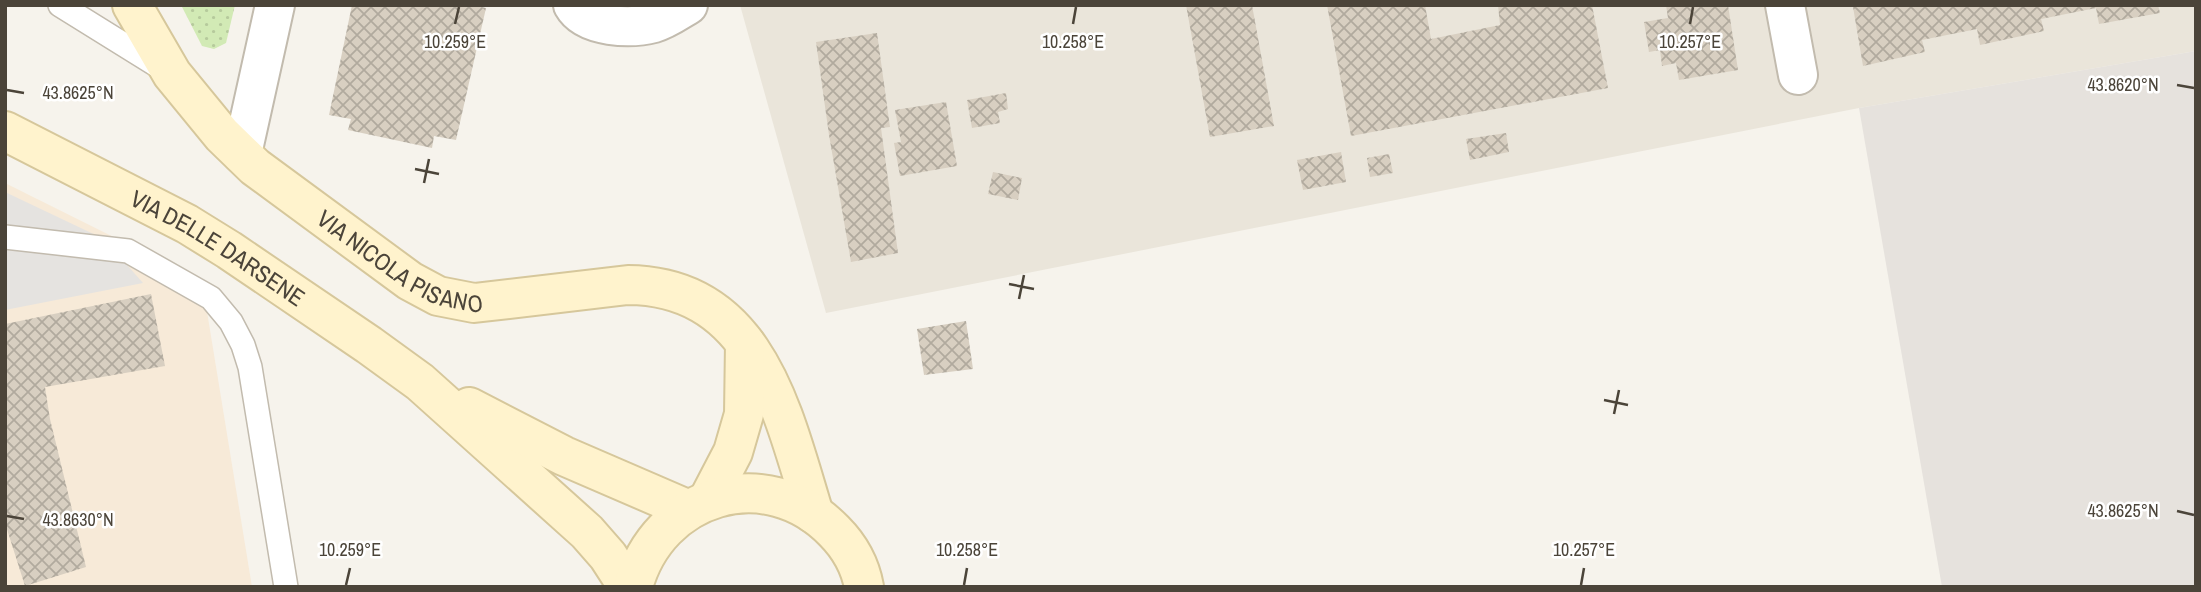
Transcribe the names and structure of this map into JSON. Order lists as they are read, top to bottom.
{
  "streets": {
    "street": ["VIA DELLE DARSENE", "VIA NICOLA PISANO"]
  },
  "crossings": [
    ["VIA DELLE DARSENE", "VIA NICOLA PISANO"]
  ],
  "coordinates": [
    "10.259°E",
    "10.258°E",
    "10.257°E",
    "43.8620°N",
    "43.8625°N",
    "43.8630°N"
  ]
}
